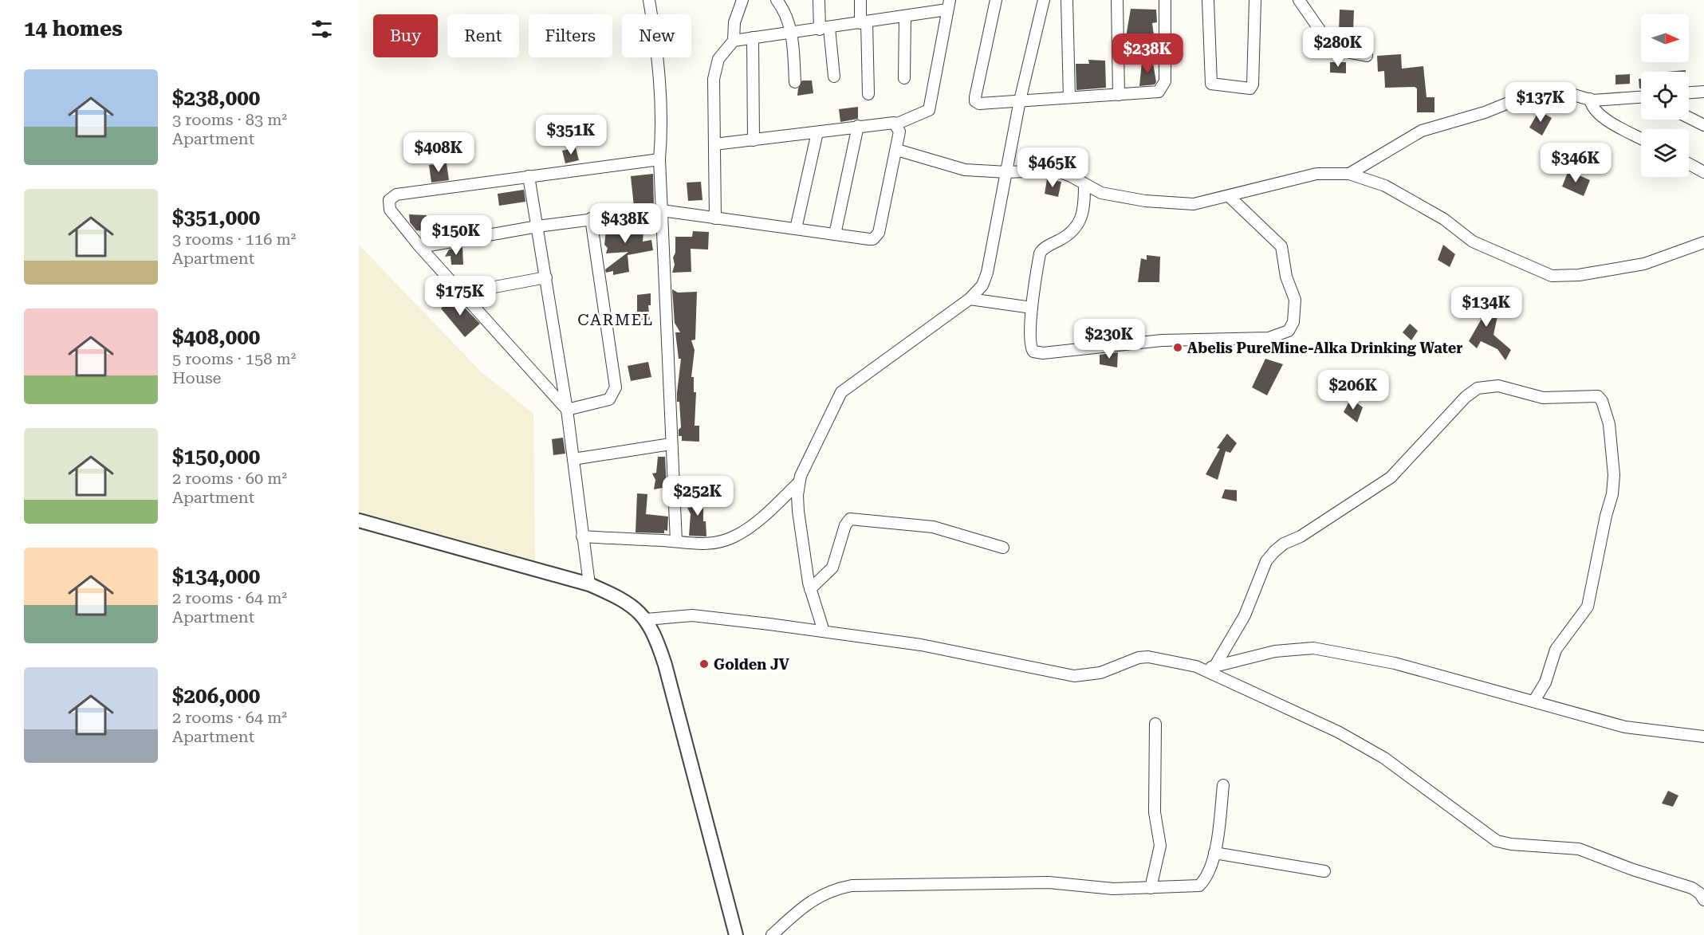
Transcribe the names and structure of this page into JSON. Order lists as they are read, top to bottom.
{
  "districts": ["CARMEL"],
  "places": ["Abelis PureMine-Alka Drinking Water", "Golden JV"],
  "north": "right",
  "page": {
    "heading": "14 homes",
    "chip": [
      "Buy",
      "Rent",
      "Filters",
      "New"
    ],
    "price": [
      "$280K",
      "$238K",
      "$137K",
      "$351K",
      "$408K",
      "$346K",
      "$465K",
      "$438K",
      "$150K",
      "$175K",
      "$134K",
      "$230K",
      "$206K",
      "$252K"
    ],
    "list": [
      {
        "name": "$238,000",
        "note": "3 rooms · 83 m² · Apartment"
      },
      {
        "name": "$351,000",
        "note": "3 rooms · 116 m² · Apartment"
      },
      {
        "name": "$408,000",
        "note": "5 rooms · 158 m² · House"
      },
      {
        "name": "$150,000",
        "note": "2 rooms · 60 m² · Apartment"
      },
      {
        "name": "$134,000",
        "note": "2 rooms · 64 m² · Apartment"
      },
      {
        "name": "$206,000",
        "note": "2 rooms · 64 m² · Apartment"
      }
    ]
  }
}
